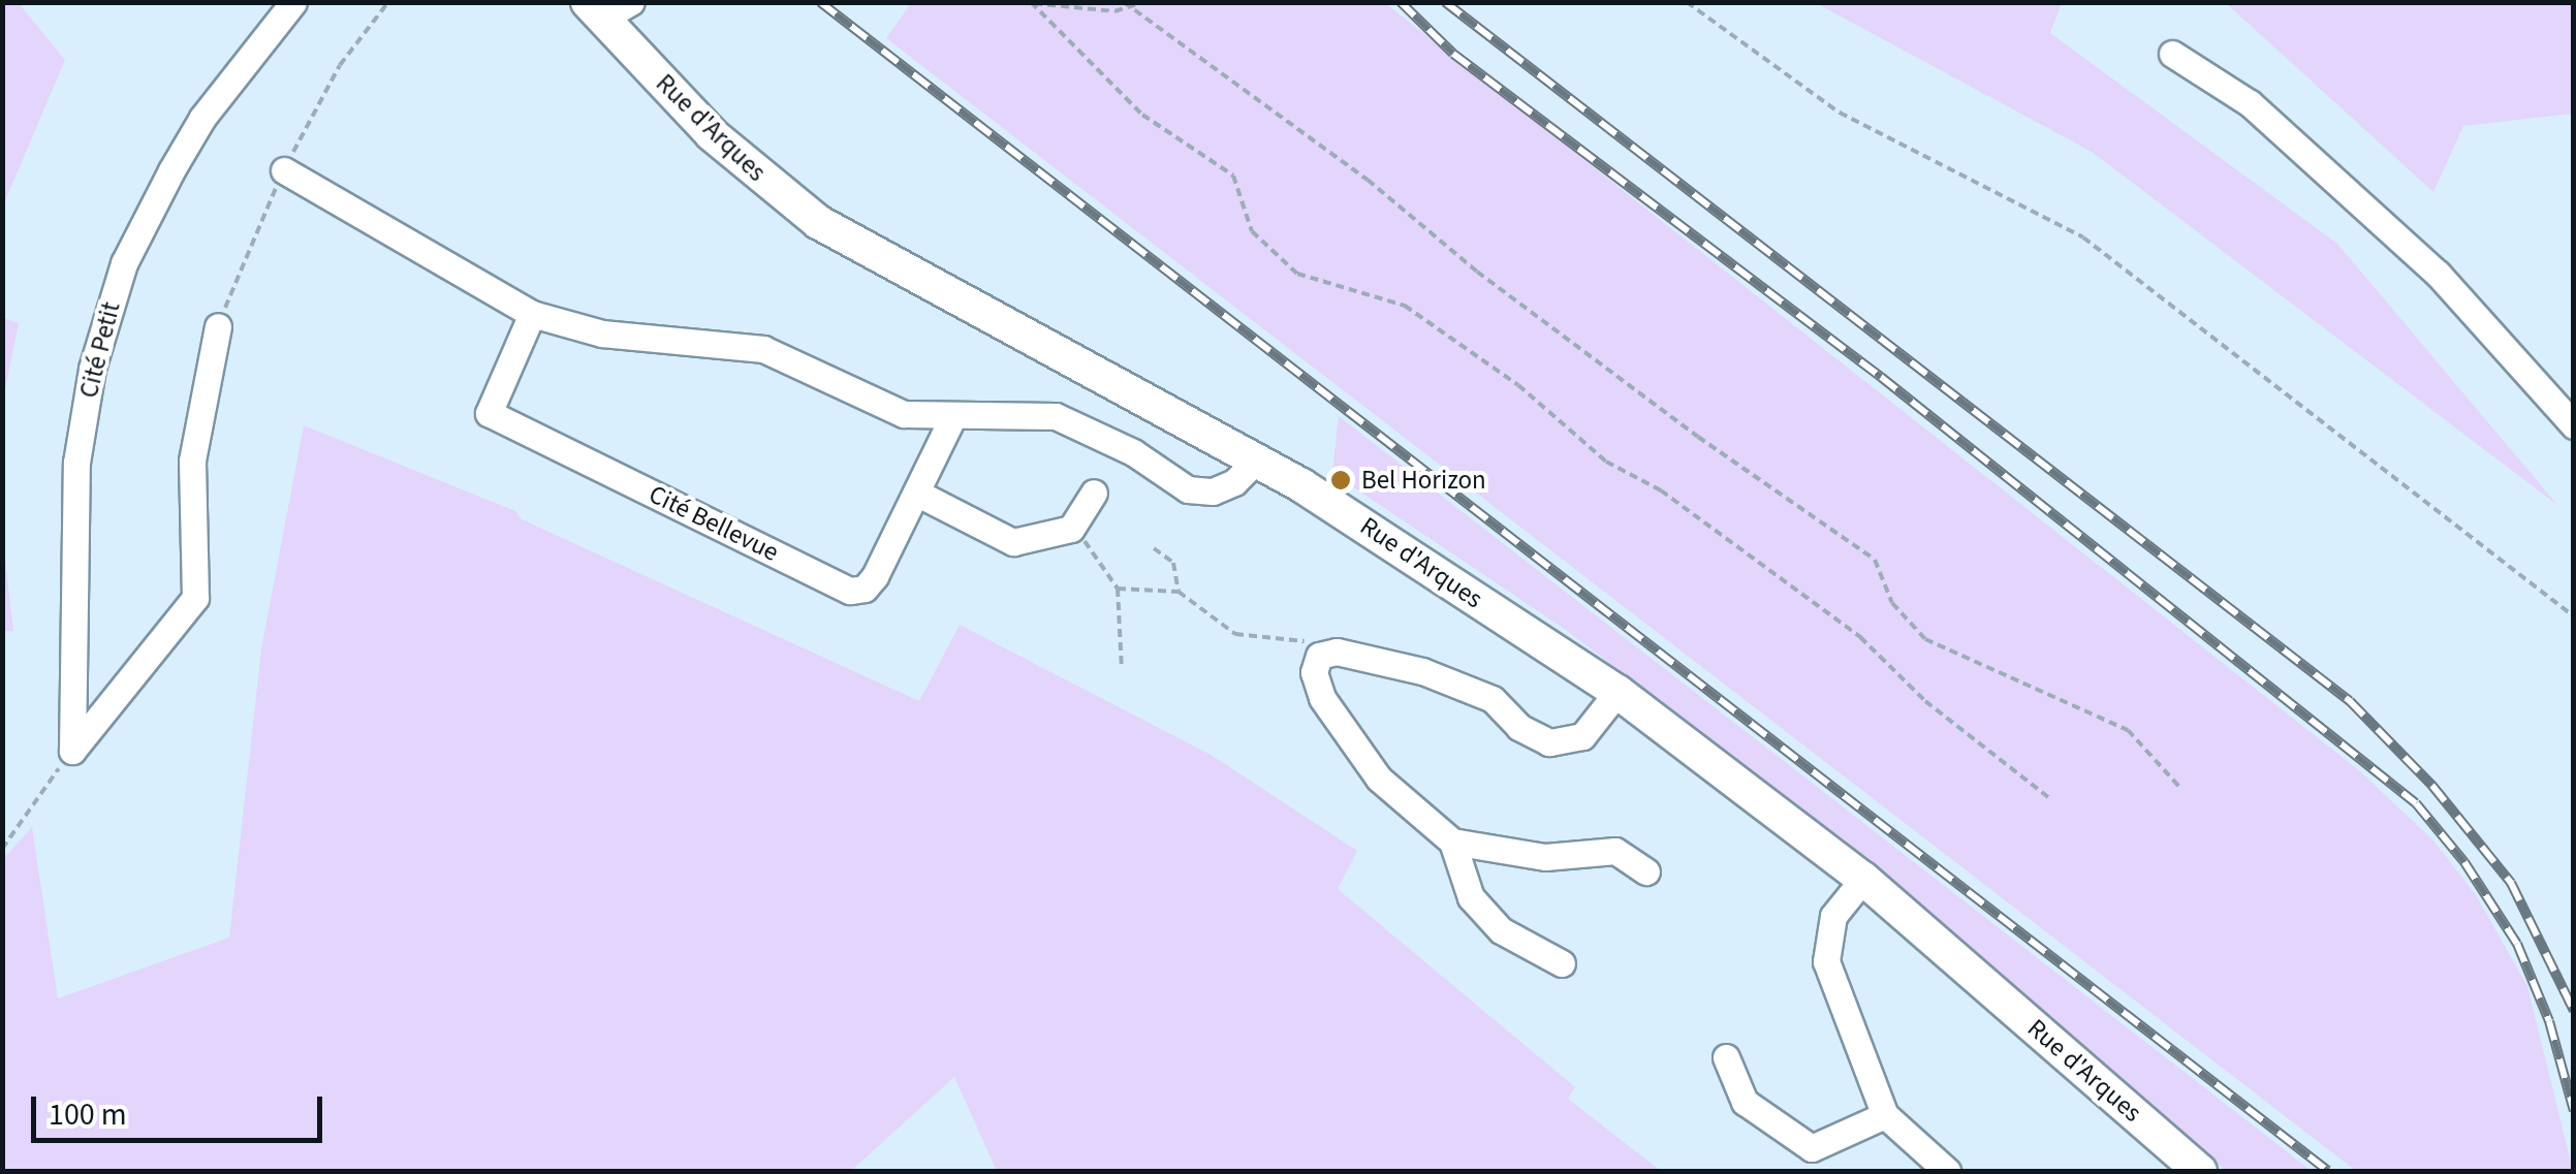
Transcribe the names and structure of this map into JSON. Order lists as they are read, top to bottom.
{
  "streets": {
    "main road": ["Rue d'Arques"],
    "street": ["Cité Petit", "Cité Bellevue"]
  },
  "places": ["Bel Horizon"],
  "scale_bar": "100 m"
}
